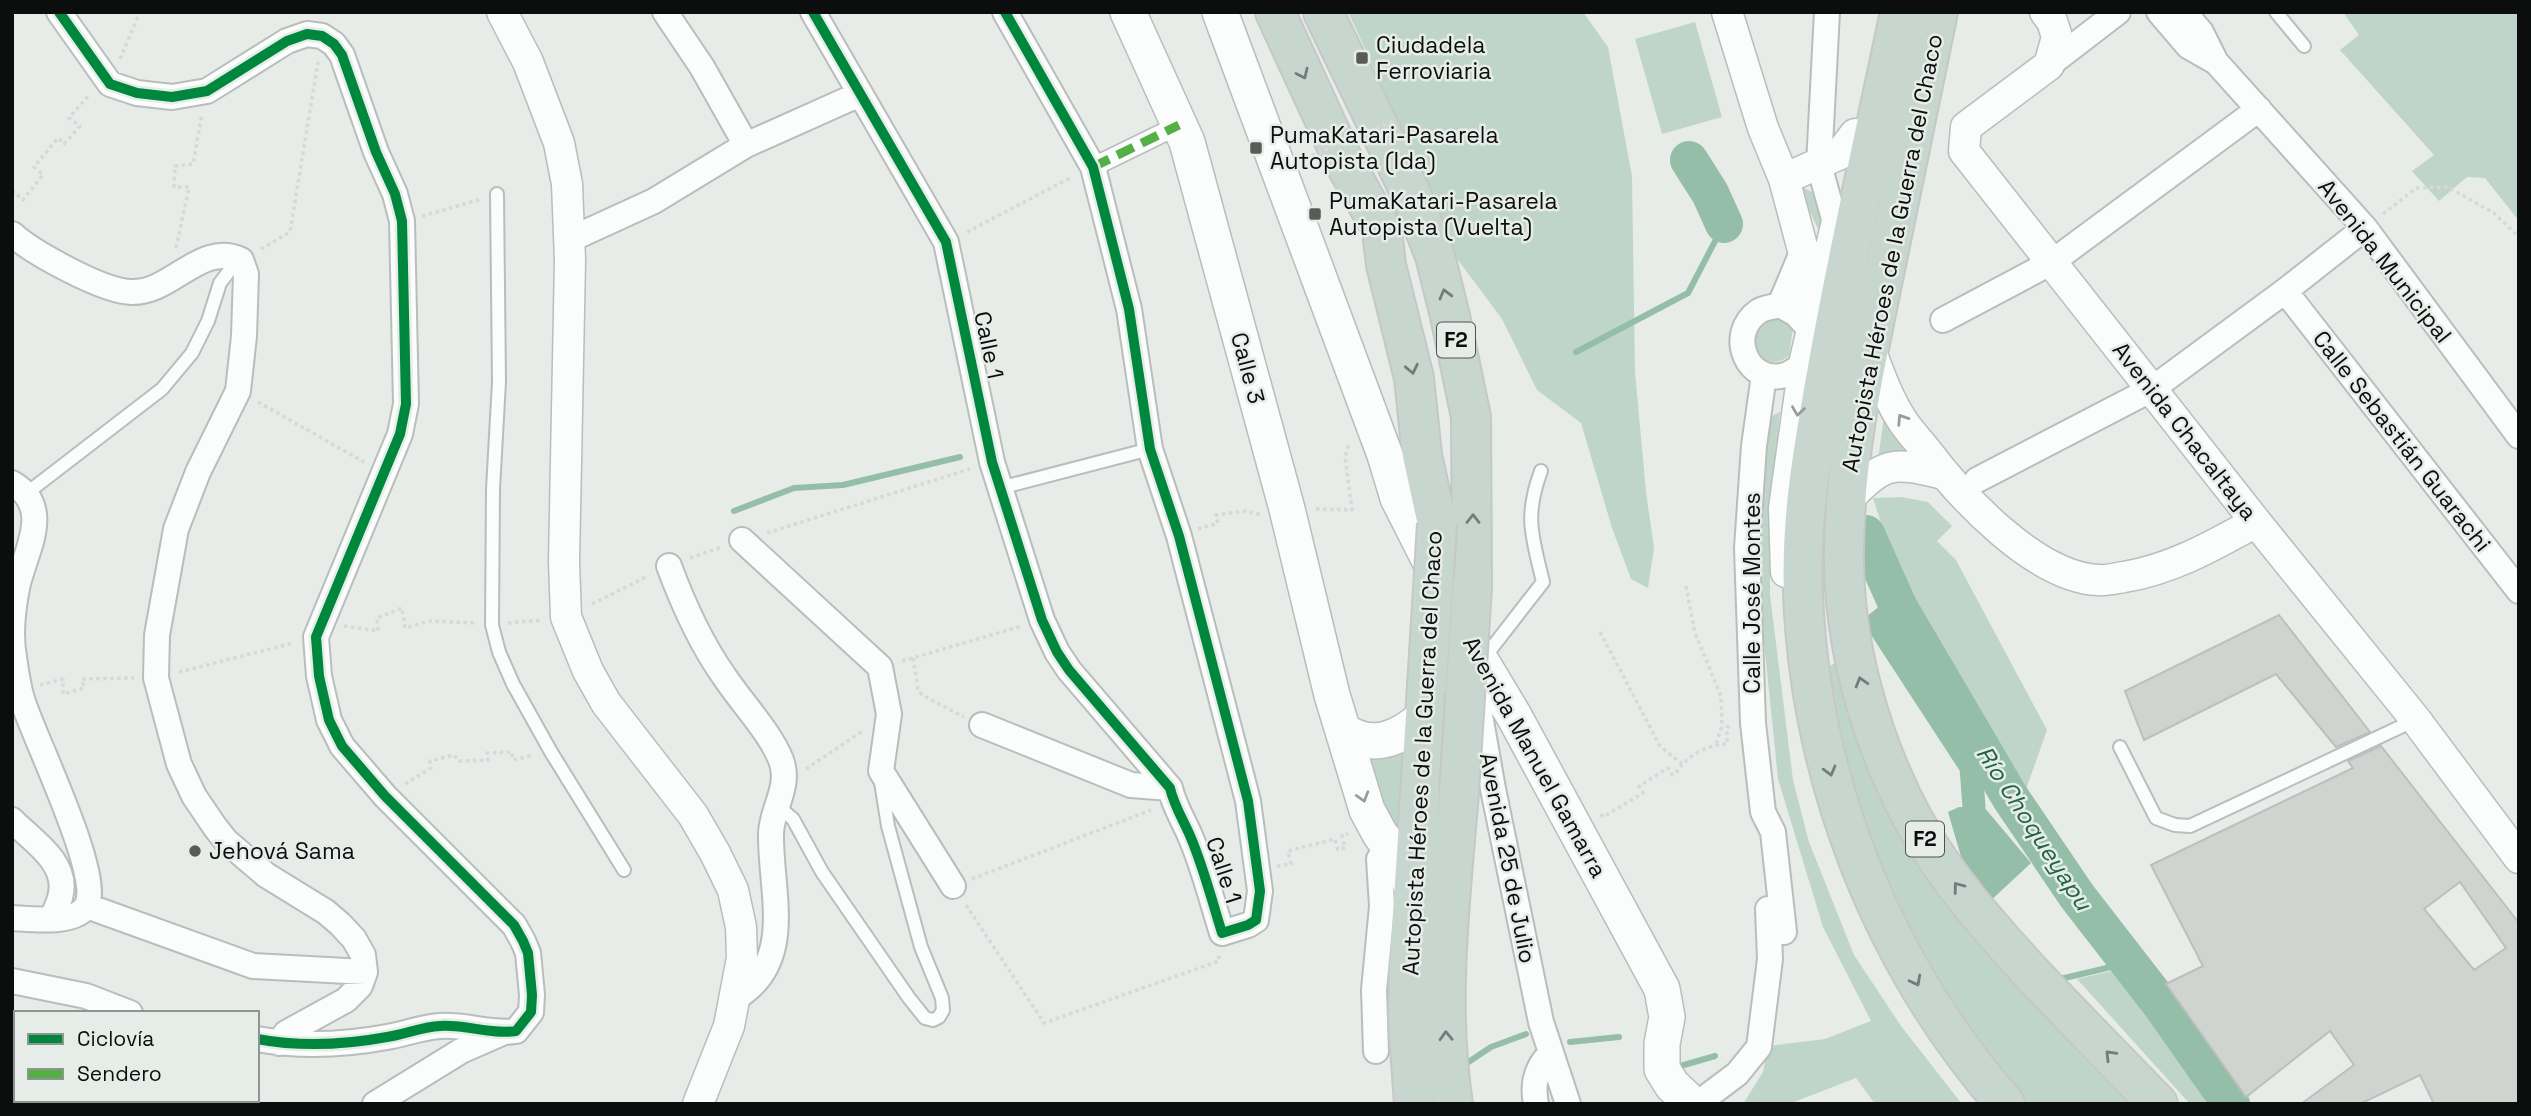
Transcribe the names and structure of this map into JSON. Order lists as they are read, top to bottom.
{
  "streets": {
    "highway": ["Autopista Héroes de la Guerra del Chaco", "F2"],
    "main road": ["Calle 3", "Avenida Manuel Gamarra"],
    "street": [
      "Avenida Municipal",
      "Calle 1",
      "Avenida Chacaltaya",
      "Calle Sebastián Guarachi",
      "Calle José Montes",
      "Avenida 25 de Julio"
    ]
  },
  "crossings": [
    ["Autopista Héroes de la Guerra del Chaco", "Calle 3"],
    ["Calle José Montes", "Avenida Manuel Gamarra"],
    ["Avenida Manuel Gamarra", "Avenida 25 de Julio"]
  ],
  "water": ["Río Choqueyapu"],
  "places": {
    "transit": ["Ciudadela Ferroviaria", "PumaKatari-Pasarela Autopista (Ida)", "PumaKatari-Pasarela Autopista (Vuelta)"],
    "other": ["Jehová Sama"]
  },
  "legend": ["Ciclovía", "Sendero"]
}
